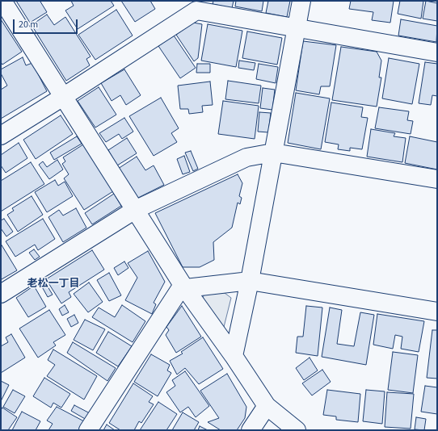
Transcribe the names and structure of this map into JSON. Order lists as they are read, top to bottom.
{
  "districts": ["老松一丁目"],
  "scale_bar": "20 m"
}
